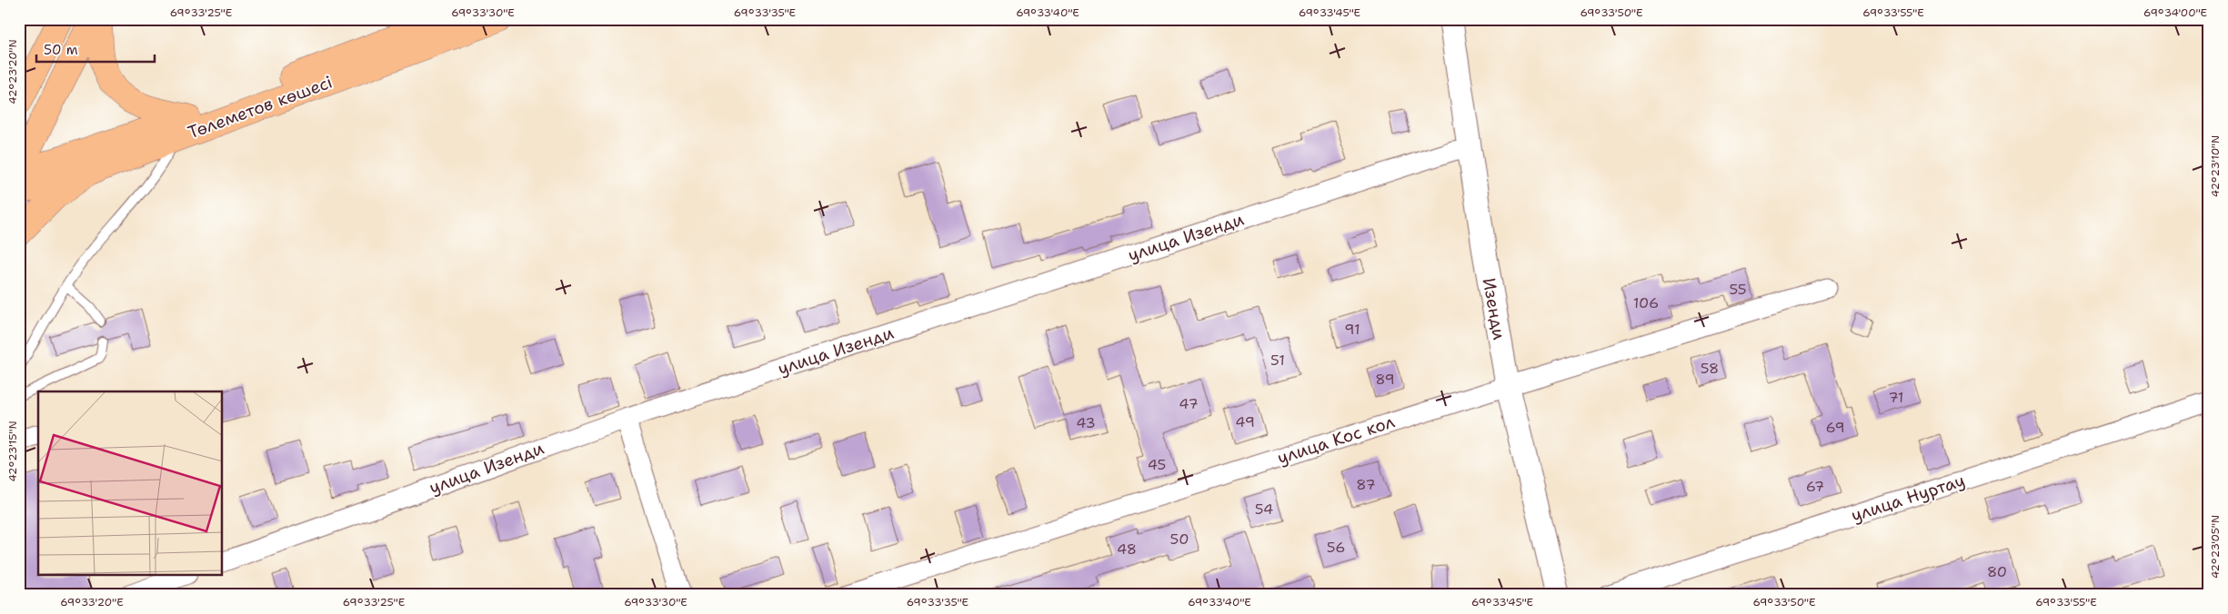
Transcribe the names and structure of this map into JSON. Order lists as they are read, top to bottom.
{
  "streets": {
    "main road": ["Төлеметов көшесі"],
    "street": [
      "улица Изенди",
      "Изенди",
      "улица Кос кол",
      "улица Нуртау"
    ]
  },
  "crossings": [
    ["улица Изенди", "Изенди"],
    ["Изенди", "улица Кос кол"]
  ],
  "house_numbers": [
    "55",
    "106",
    "91",
    "51",
    "58",
    "89",
    "71",
    "47",
    "49",
    "43",
    "69",
    "45",
    "87",
    "67",
    "54",
    "50",
    "56",
    "48",
    "80"
  ],
  "scale_bar": "50 m",
  "coordinates": [
    "69°33'25\"E",
    "69°33'30\"E",
    "69°33'35\"E",
    "69°33'40\"E",
    "69°33'45\"E",
    "69°33'50\"E",
    "69°33'55\"E",
    "69°34'00\"E",
    "42°23'20\"N",
    "42°23'10\"N",
    "42°23'15\"N",
    "42°23'05\"N",
    "69°33'20\"E"
  ]
}
